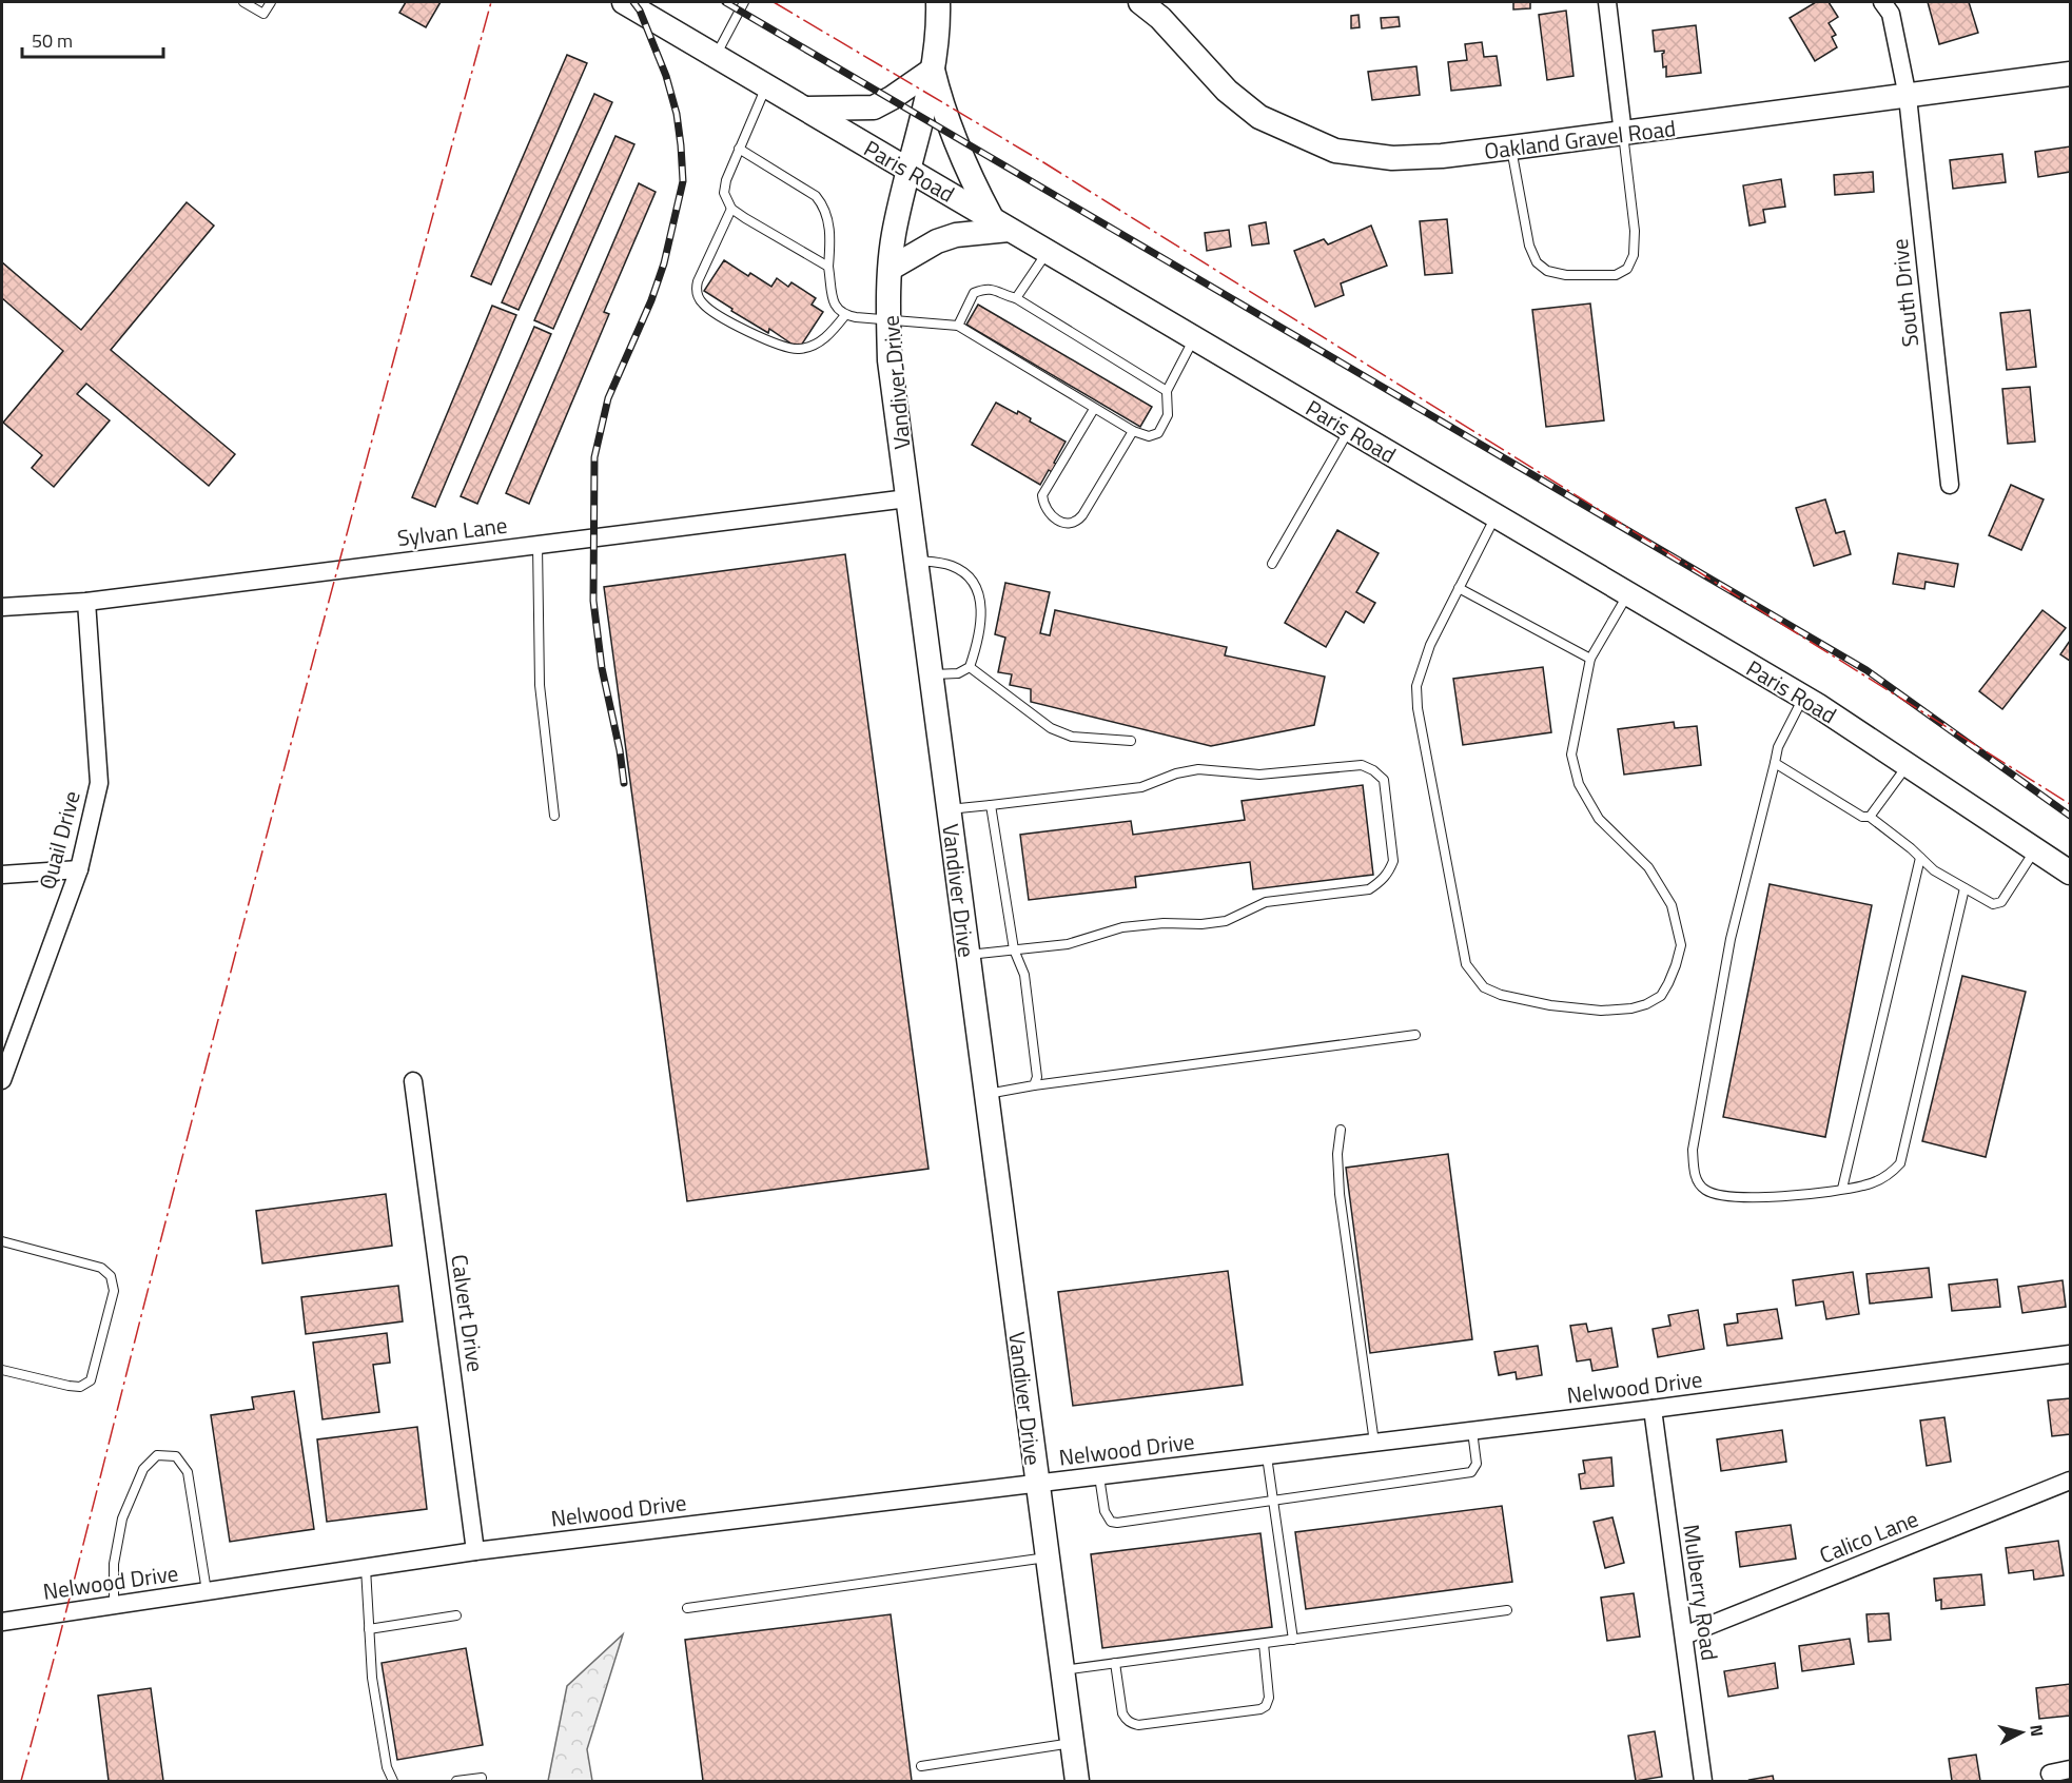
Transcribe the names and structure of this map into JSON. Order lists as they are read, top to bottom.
{
  "streets": {
    "main road": ["Oakland Gravel Road", "Paris Road", "Vandiver Drive"],
    "street": [
      "South Drive",
      "Sylvan Lane",
      "Quail Drive",
      "Calvert Drive",
      "Nelwood Drive",
      "Calico Lane",
      "Mulberry Road"
    ]
  },
  "crossings": [
    ["Oakland Gravel Road", "South Drive"],
    ["Paris Road", "Vandiver Drive"],
    ["Vandiver Drive", "Sylvan Lane"],
    ["Vandiver Drive", "Nelwood Drive"],
    ["Sylvan Lane", "Quail Drive"],
    ["Calvert Drive", "Nelwood Drive"],
    ["Nelwood Drive", "Mulberry Road"],
    ["Calico Lane", "Mulberry Road"]
  ],
  "scale_bar": "50 m",
  "north": "right"
}
